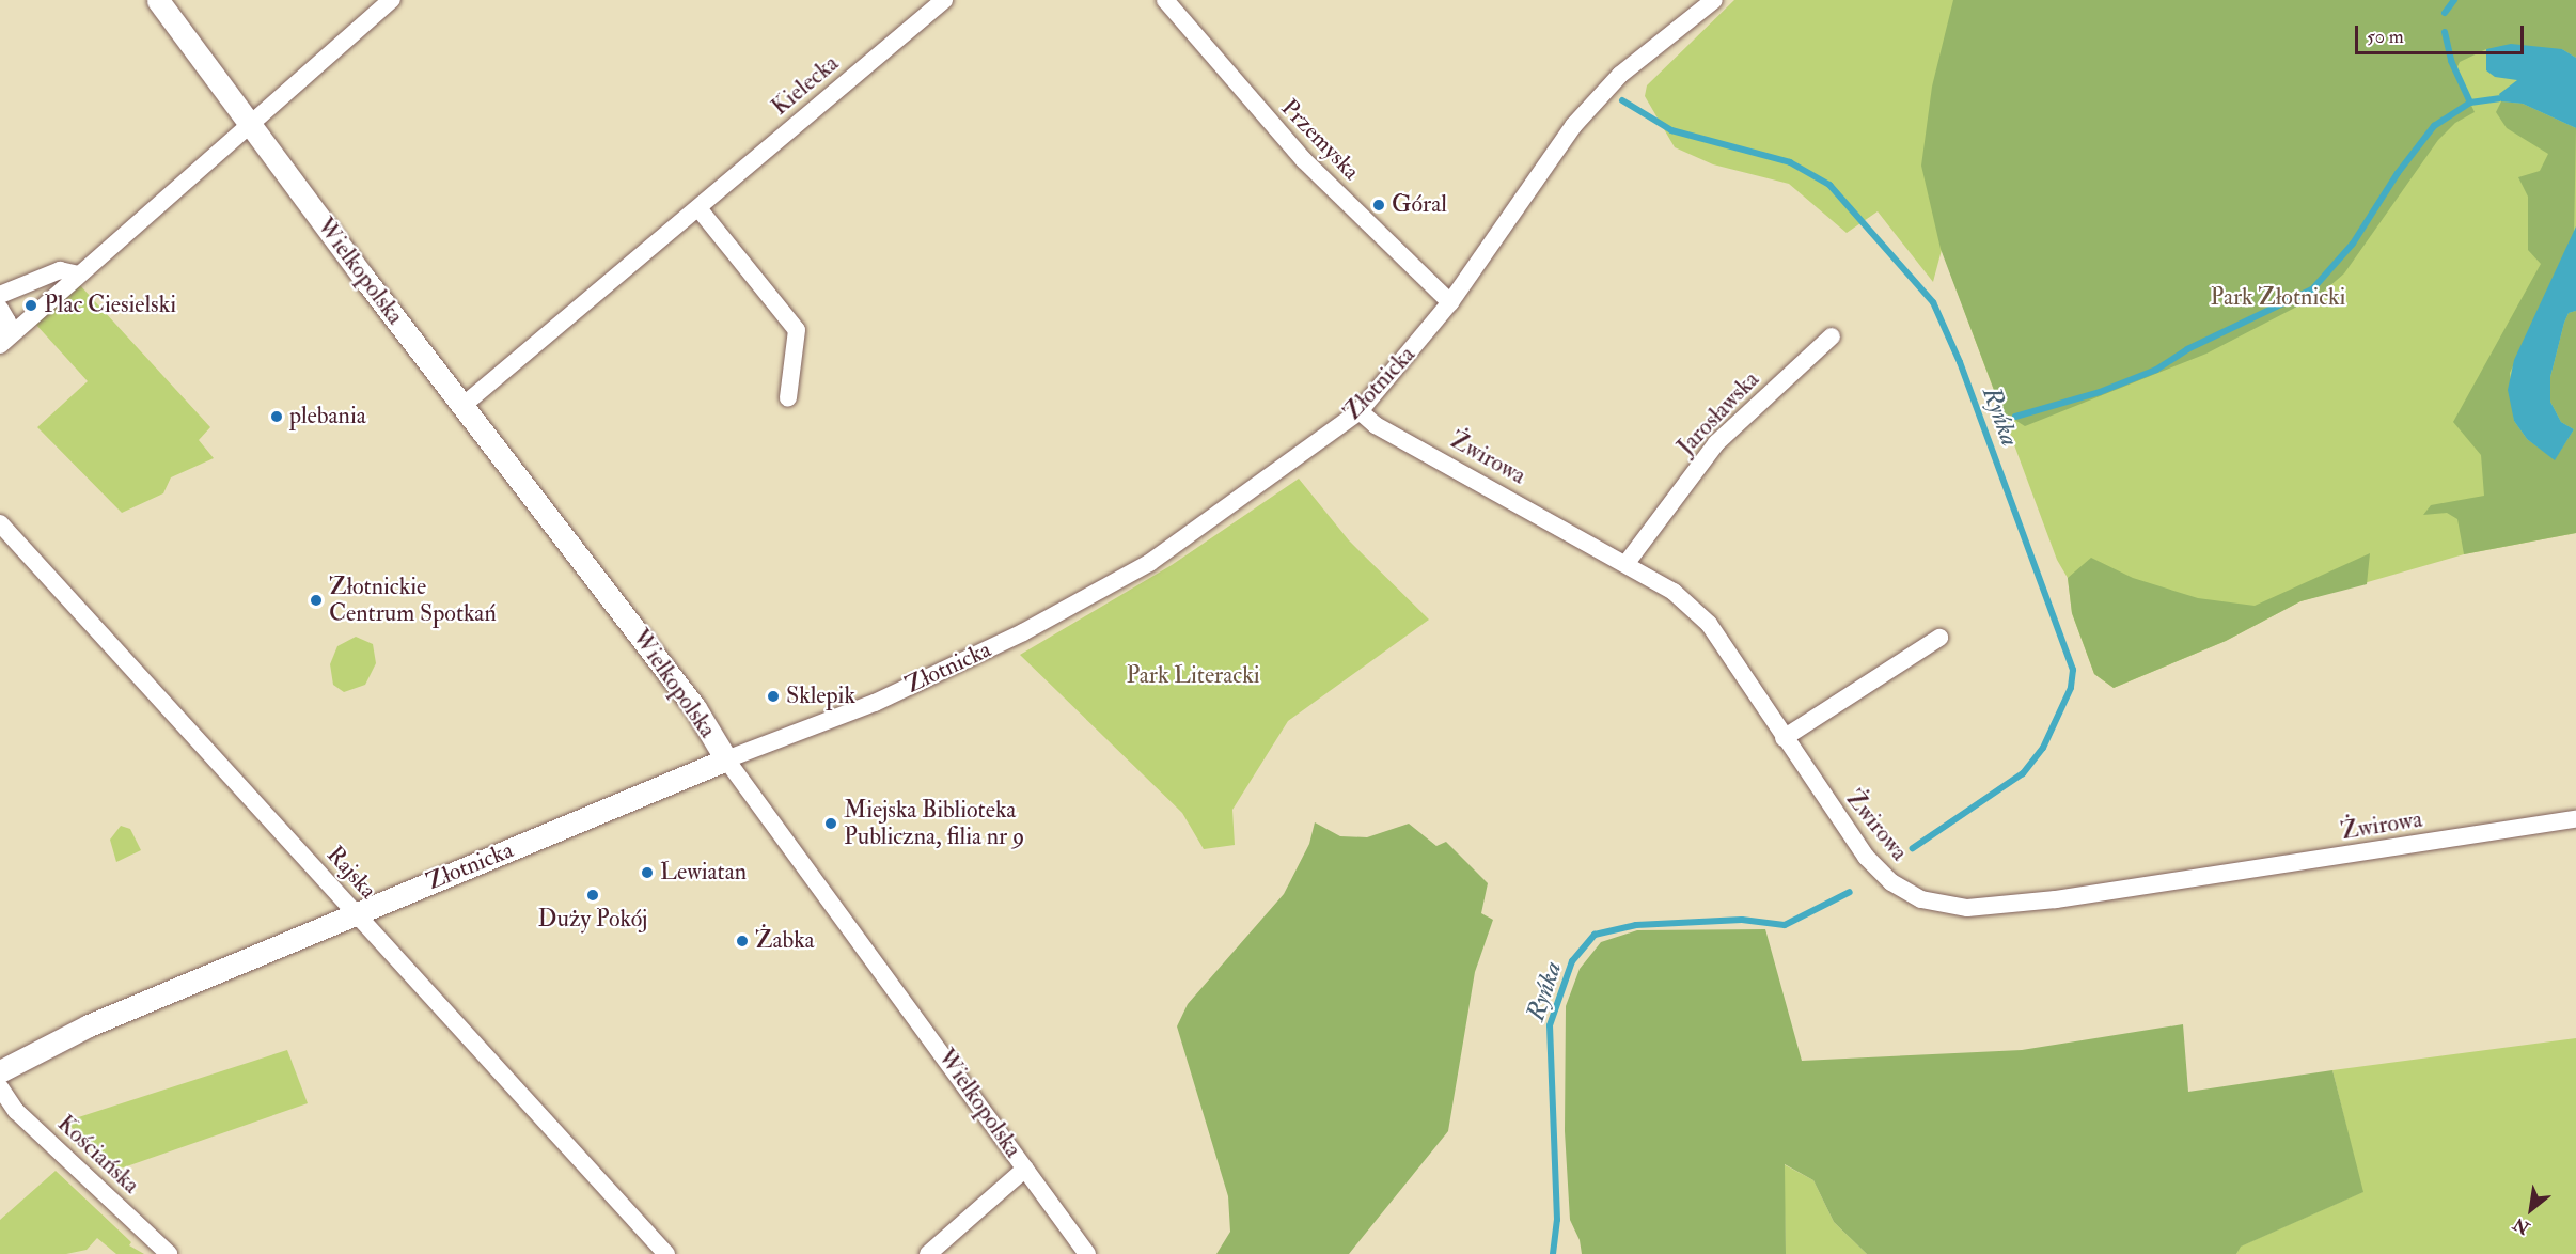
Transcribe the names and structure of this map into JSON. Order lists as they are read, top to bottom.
{
  "streets": {
    "street": [
      "Kielecka",
      "Przemyska",
      "Wielkopolska",
      "Złotnicka",
      "Jarosławska",
      "Żwirowa",
      "Rajska",
      "Kościańska"
    ]
  },
  "crossings": [
    ["Kielecka", "Wielkopolska"],
    ["Przemyska", "Złotnicka"],
    ["Wielkopolska", "Złotnicka"],
    ["Złotnicka", "Żwirowa"],
    ["Złotnicka", "Rajska"],
    ["Jarosławska", "Żwirowa"]
  ],
  "water": ["Ryńka"],
  "parks": ["Park Złotnicki", "Park Literacki"],
  "places": [
    "Góral",
    "Plac Ciesielski",
    "plebania",
    "Złotnickie Centrum Spotkań",
    "Sklepik",
    "Miejska Biblioteka Publiczna, filia nr 9",
    "Lewiatan",
    "Duży Pokój",
    "Żabka"
  ],
  "scale_bar": "50 m",
  "north": "bottom left"
}
